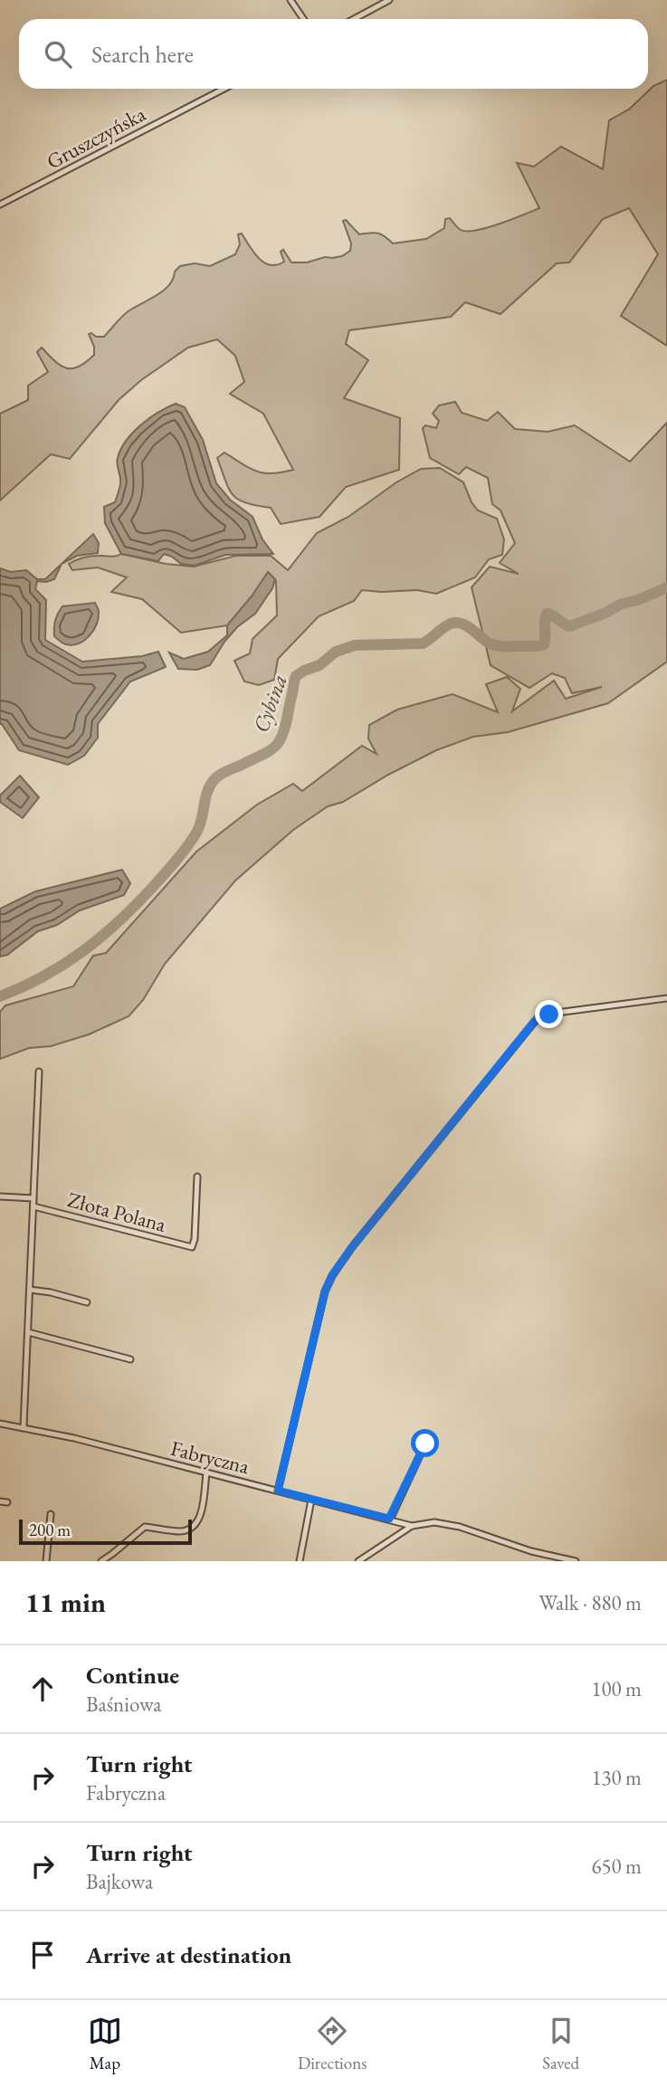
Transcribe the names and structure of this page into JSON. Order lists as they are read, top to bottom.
{
  "streets": {
    "street": ["Gruszczyńska", "Złota Polana", "Fabryczna"]
  },
  "water": ["Cybina"],
  "scale_bar": "200 m",
  "page": {
    "search": "Search here",
    "scale": "200 m",
    "heading": ["11 min", "Walk · 880 m"],
    "list": [
      ["Continue", "Baśniowa", "100 m"],
      ["Turn right", "Fabryczna", "130 m"],
      ["Turn right", "Bajkowa", "650 m"],
      "Arrive at destination"
    ],
    "nav": ["Map", "Directions", "Saved"]
  }
}
